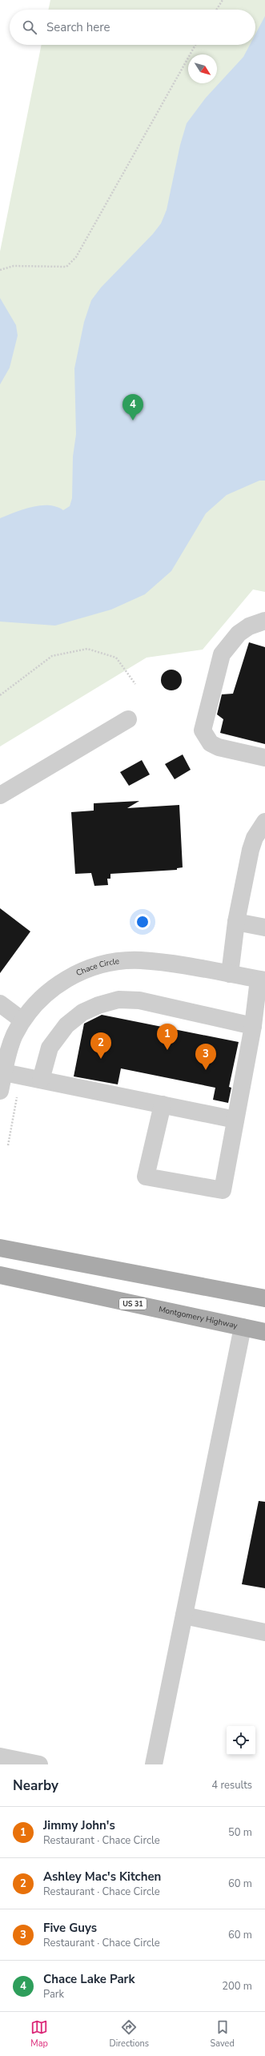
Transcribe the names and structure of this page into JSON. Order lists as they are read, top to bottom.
{
  "streets": {
    "main road": ["US 31", "Montgomery Highway"],
    "street": ["Chace Circle"]
  },
  "north": "bottom right",
  "page": {
    "search": "Search here",
    "pins": [
      "4",
      "1",
      "2",
      "3"
    ],
    "heading": ["Nearby", "4 results"],
    "list": [
      {
        "mark": "1",
        "name": "Jimmy John's",
        "note": "Restaurant · Chace Circle",
        "value": "50 m"
      },
      {
        "mark": "2",
        "name": "Ashley Mac's Kitchen",
        "note": "Restaurant · Chace Circle",
        "value": "60 m"
      },
      {
        "mark": "3",
        "name": "Five Guys",
        "note": "Restaurant · Chace Circle",
        "value": "60 m"
      },
      {
        "mark": "4",
        "name": "Chace Lake Park",
        "note": "Park",
        "value": "200 m"
      }
    ],
    "nav": ["Map", "Directions", "Saved"]
  }
}
